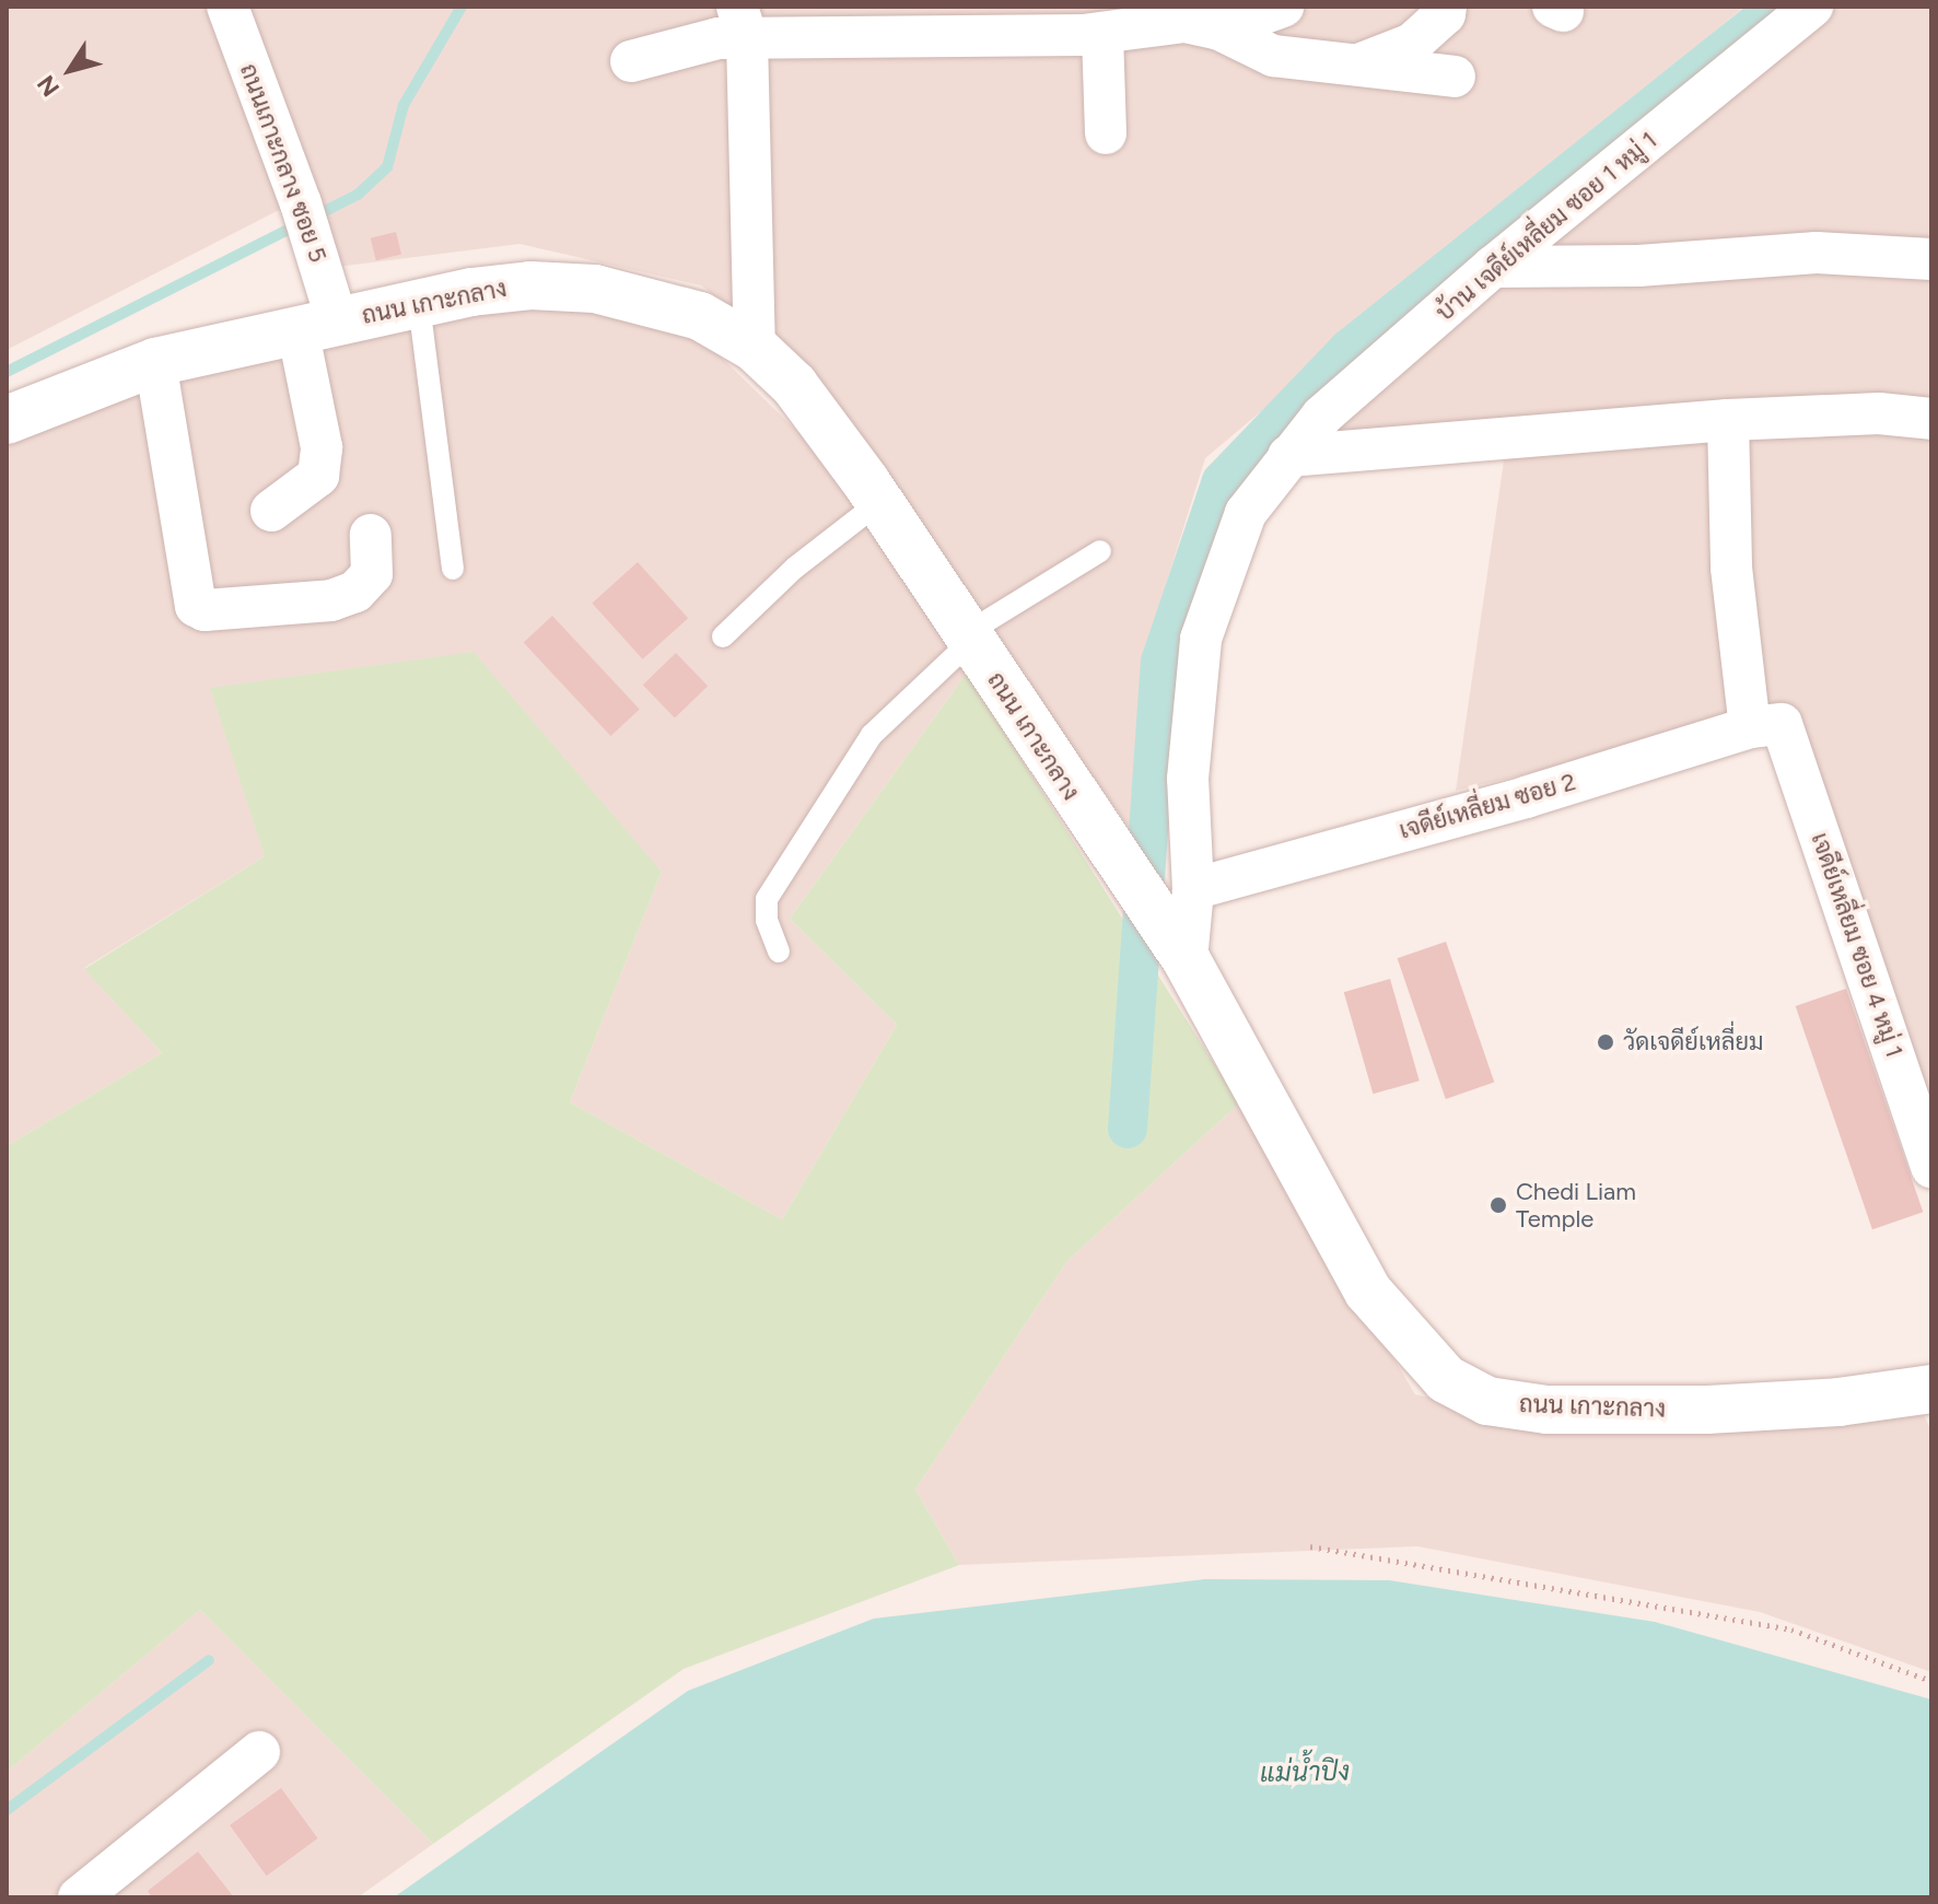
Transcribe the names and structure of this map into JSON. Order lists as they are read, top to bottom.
{
  "streets": {
    "street": [
      "ถนนเกาะกลาง ซอย 5",
      "บ้าน เจดีย์เหลี่ยม ซอย 1 หมู่ 1",
      "ถนน เกาะกลาง",
      "เจดีย์เหลี่ยม ซอย 2",
      "เจดีย์เหลี่ยม ซอย 4 หมู่ 1"
    ]
  },
  "crossings": [
    ["ถนนเกาะกลาง ซอย 5", "ถนน เกาะกลาง"],
    ["บ้าน เจดีย์เหลี่ยม ซอย 1 หมู่ 1", "ถนน เกาะกลาง"],
    ["บ้าน เจดีย์เหลี่ยม ซอย 1 หมู่ 1", "เจดีย์เหลี่ยม ซอย 2"],
    ["เจดีย์เหลี่ยม ซอย 2", "เจดีย์เหลี่ยม ซอย 4 หมู่ 1"]
  ],
  "water": ["แม่น้ำปิง"],
  "places": ["วัดเจดีย์เหลี่ยม", "Chedi Liam Temple"],
  "north": "bottom left"
}
